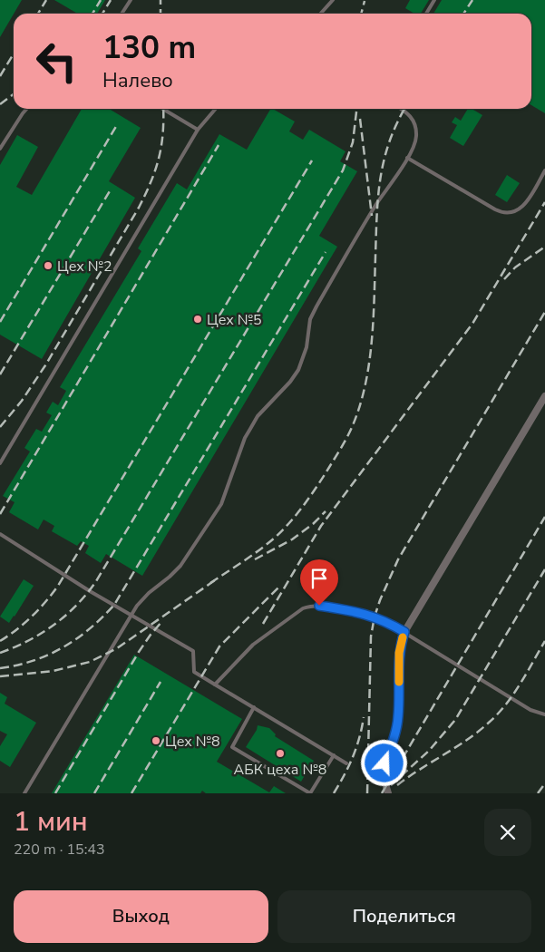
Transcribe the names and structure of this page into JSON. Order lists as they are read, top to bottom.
{
  "places": [
    "Цех №2",
    "Цех №5",
    "Цех №8",
    "АБК цеха №8"
  ],
  "page": {
    "turn": ["130 m", "Налево"],
    "heading": ["1 мин", "220 m · 15:43"],
    "buttons": ["Выход", "Поделиться"]
  }
}
